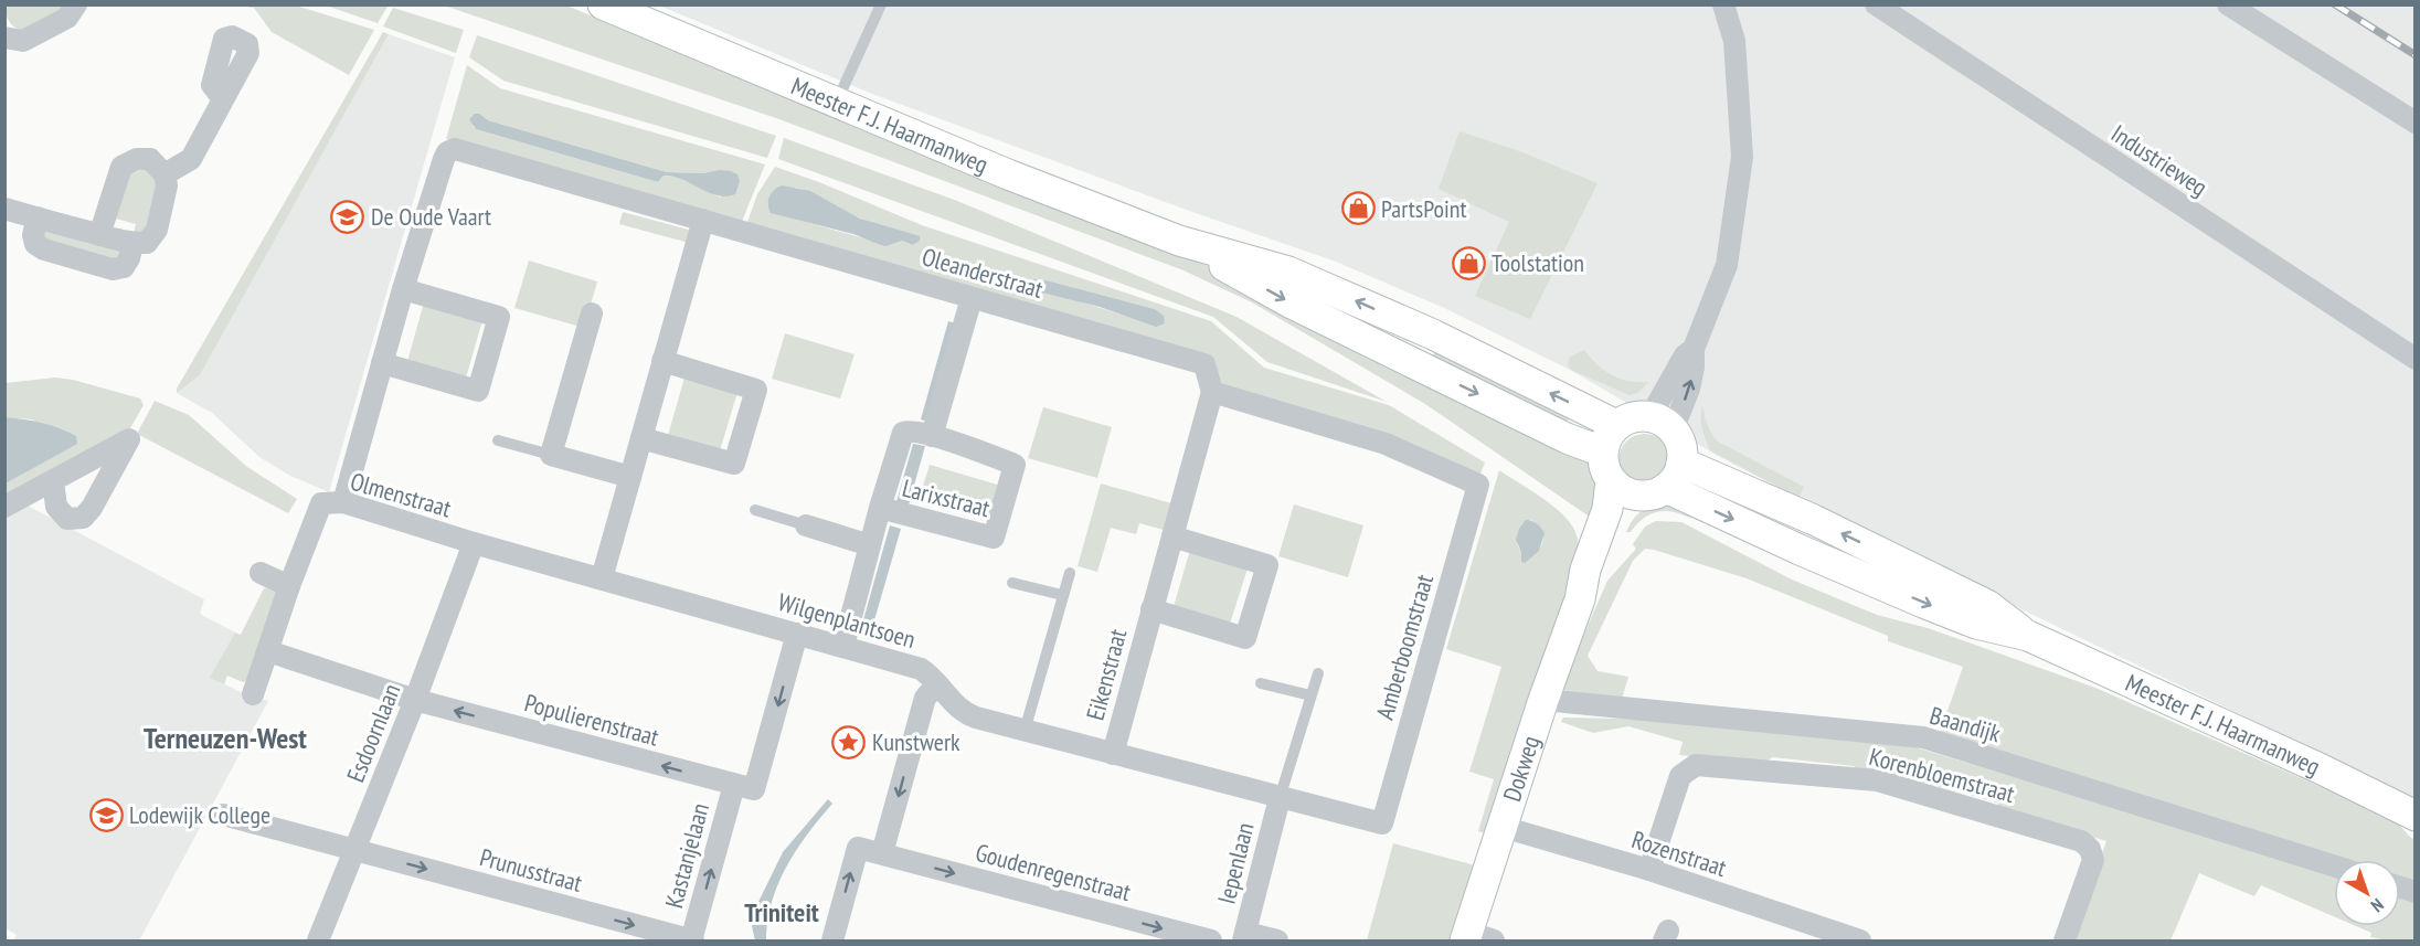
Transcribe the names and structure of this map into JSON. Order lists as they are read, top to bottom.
{
  "streets": {
    "main road": ["Meester F.J. Haarmanweg", "Dokweg"],
    "street": [
      "Industrieweg",
      "Oleanderstraat",
      "Olmenstraat",
      "Larixstraat",
      "Wilgenplantsoen",
      "Amberboomstraat",
      "Eikenstraat",
      "Populierenstraat",
      "Baandijk",
      "Esdoornlaan",
      "Korenbloemstraat",
      "Rozenstraat",
      "Kastanjelaan",
      "Iepenlaan",
      "Prunusstraat",
      "Goudenregenstraat"
    ]
  },
  "crossings": [
    ["Meester F.J. Haarmanweg", "Dokweg"],
    ["Oleanderstraat", "Amberboomstraat"],
    ["Oleanderstraat", "Eikenstraat"],
    ["Olmenstraat", "Wilgenplantsoen"],
    ["Olmenstraat", "Populierenstraat"],
    ["Olmenstraat", "Esdoornlaan"],
    ["Larixstraat", "Wilgenplantsoen"],
    ["Wilgenplantsoen", "Amberboomstraat"],
    ["Wilgenplantsoen", "Eikenstraat"],
    ["Wilgenplantsoen", "Esdoornlaan"],
    ["Wilgenplantsoen", "Kastanjelaan"],
    ["Wilgenplantsoen", "Iepenlaan"],
    ["Amberboomstraat", "Eikenstraat"],
    ["Populierenstraat", "Esdoornlaan"],
    ["Populierenstraat", "Kastanjelaan"],
    ["Baandijk", "Dokweg"],
    ["Esdoornlaan", "Prunusstraat"],
    ["Dokweg", "Rozenstraat"],
    ["Korenbloemstraat", "Rozenstraat"],
    ["Kastanjelaan", "Prunusstraat"]
  ],
  "one_way": ["Populierenstraat", "Prunusstraat", "Goudenregenstraat"],
  "districts": ["Terneuzen-West", "Triniteit"],
  "places": {
    "shop": ["PartsPoint", "Toolstation"],
    "school or university": ["De Oude Vaart", "Lodewijk College"],
    "place": ["Kunstwerk"]
  },
  "north": "bottom right"
}
